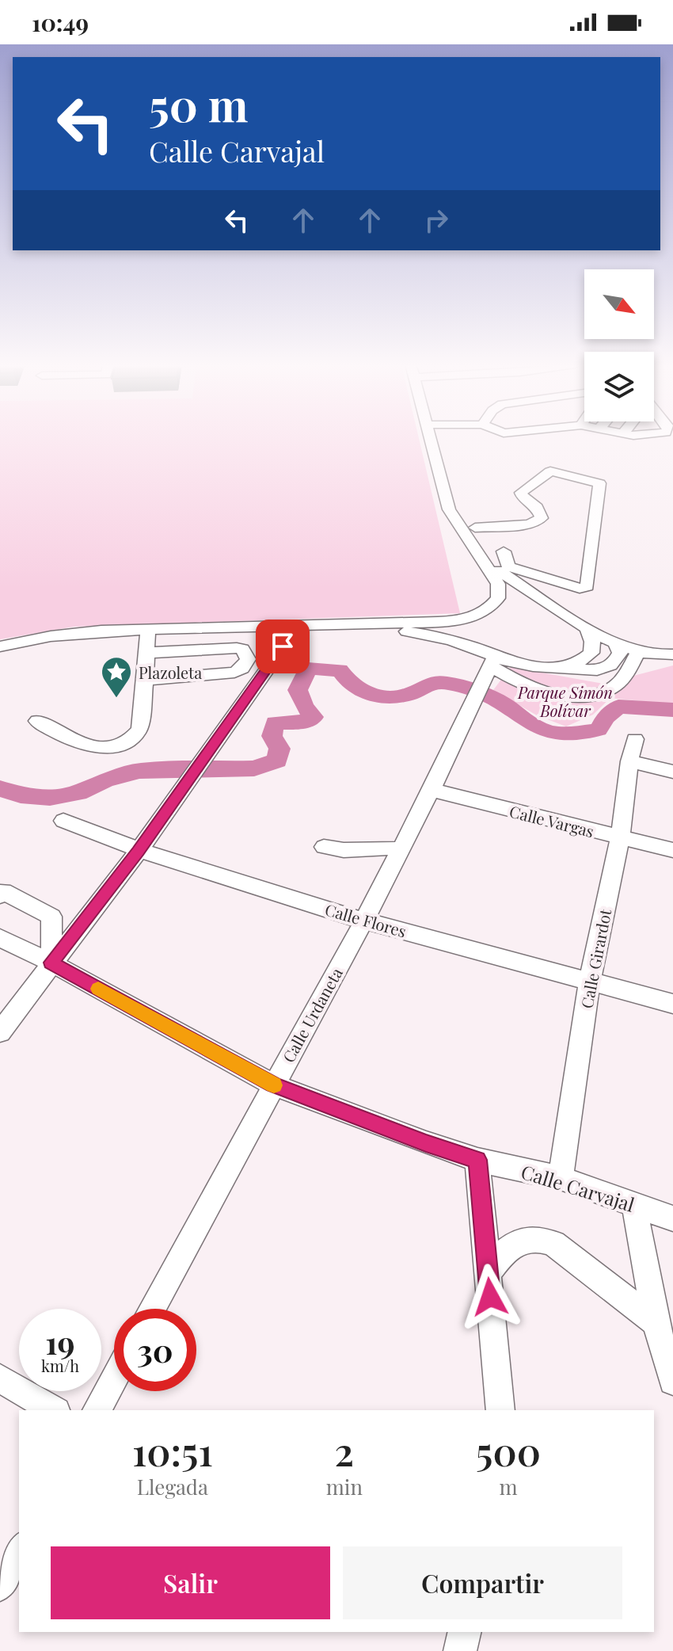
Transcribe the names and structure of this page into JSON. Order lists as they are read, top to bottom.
{
  "streets": {
    "street": [
      "Calle Vargas",
      "Calle Flores",
      "Calle Girardot",
      "Calle Urdaneta",
      "Calle Carvajal"
    ]
  },
  "crossings": [
    ["Calle Vargas", "Calle Girardot"],
    ["Calle Vargas", "Calle Urdaneta"],
    ["Calle Flores", "Calle Girardot"],
    ["Calle Flores", "Calle Urdaneta"],
    ["Calle Girardot", "Calle Carvajal"],
    ["Calle Urdaneta", "Calle Carvajal"]
  ],
  "parks": ["Parque Simón Bolívar"],
  "places": {
    "place": ["Plazoleta"]
  },
  "north": "bottom right",
  "page": {
    "status": "10:49",
    "turn": ["50 m", "Calle Carvajal"],
    "speed": "19 km/h",
    "limit": "30",
    "eta": [
      "10:51",
      "Llegada",
      "2",
      "min",
      "500",
      "m"
    ],
    "buttons": ["Salir", "Compartir"]
  }
}
